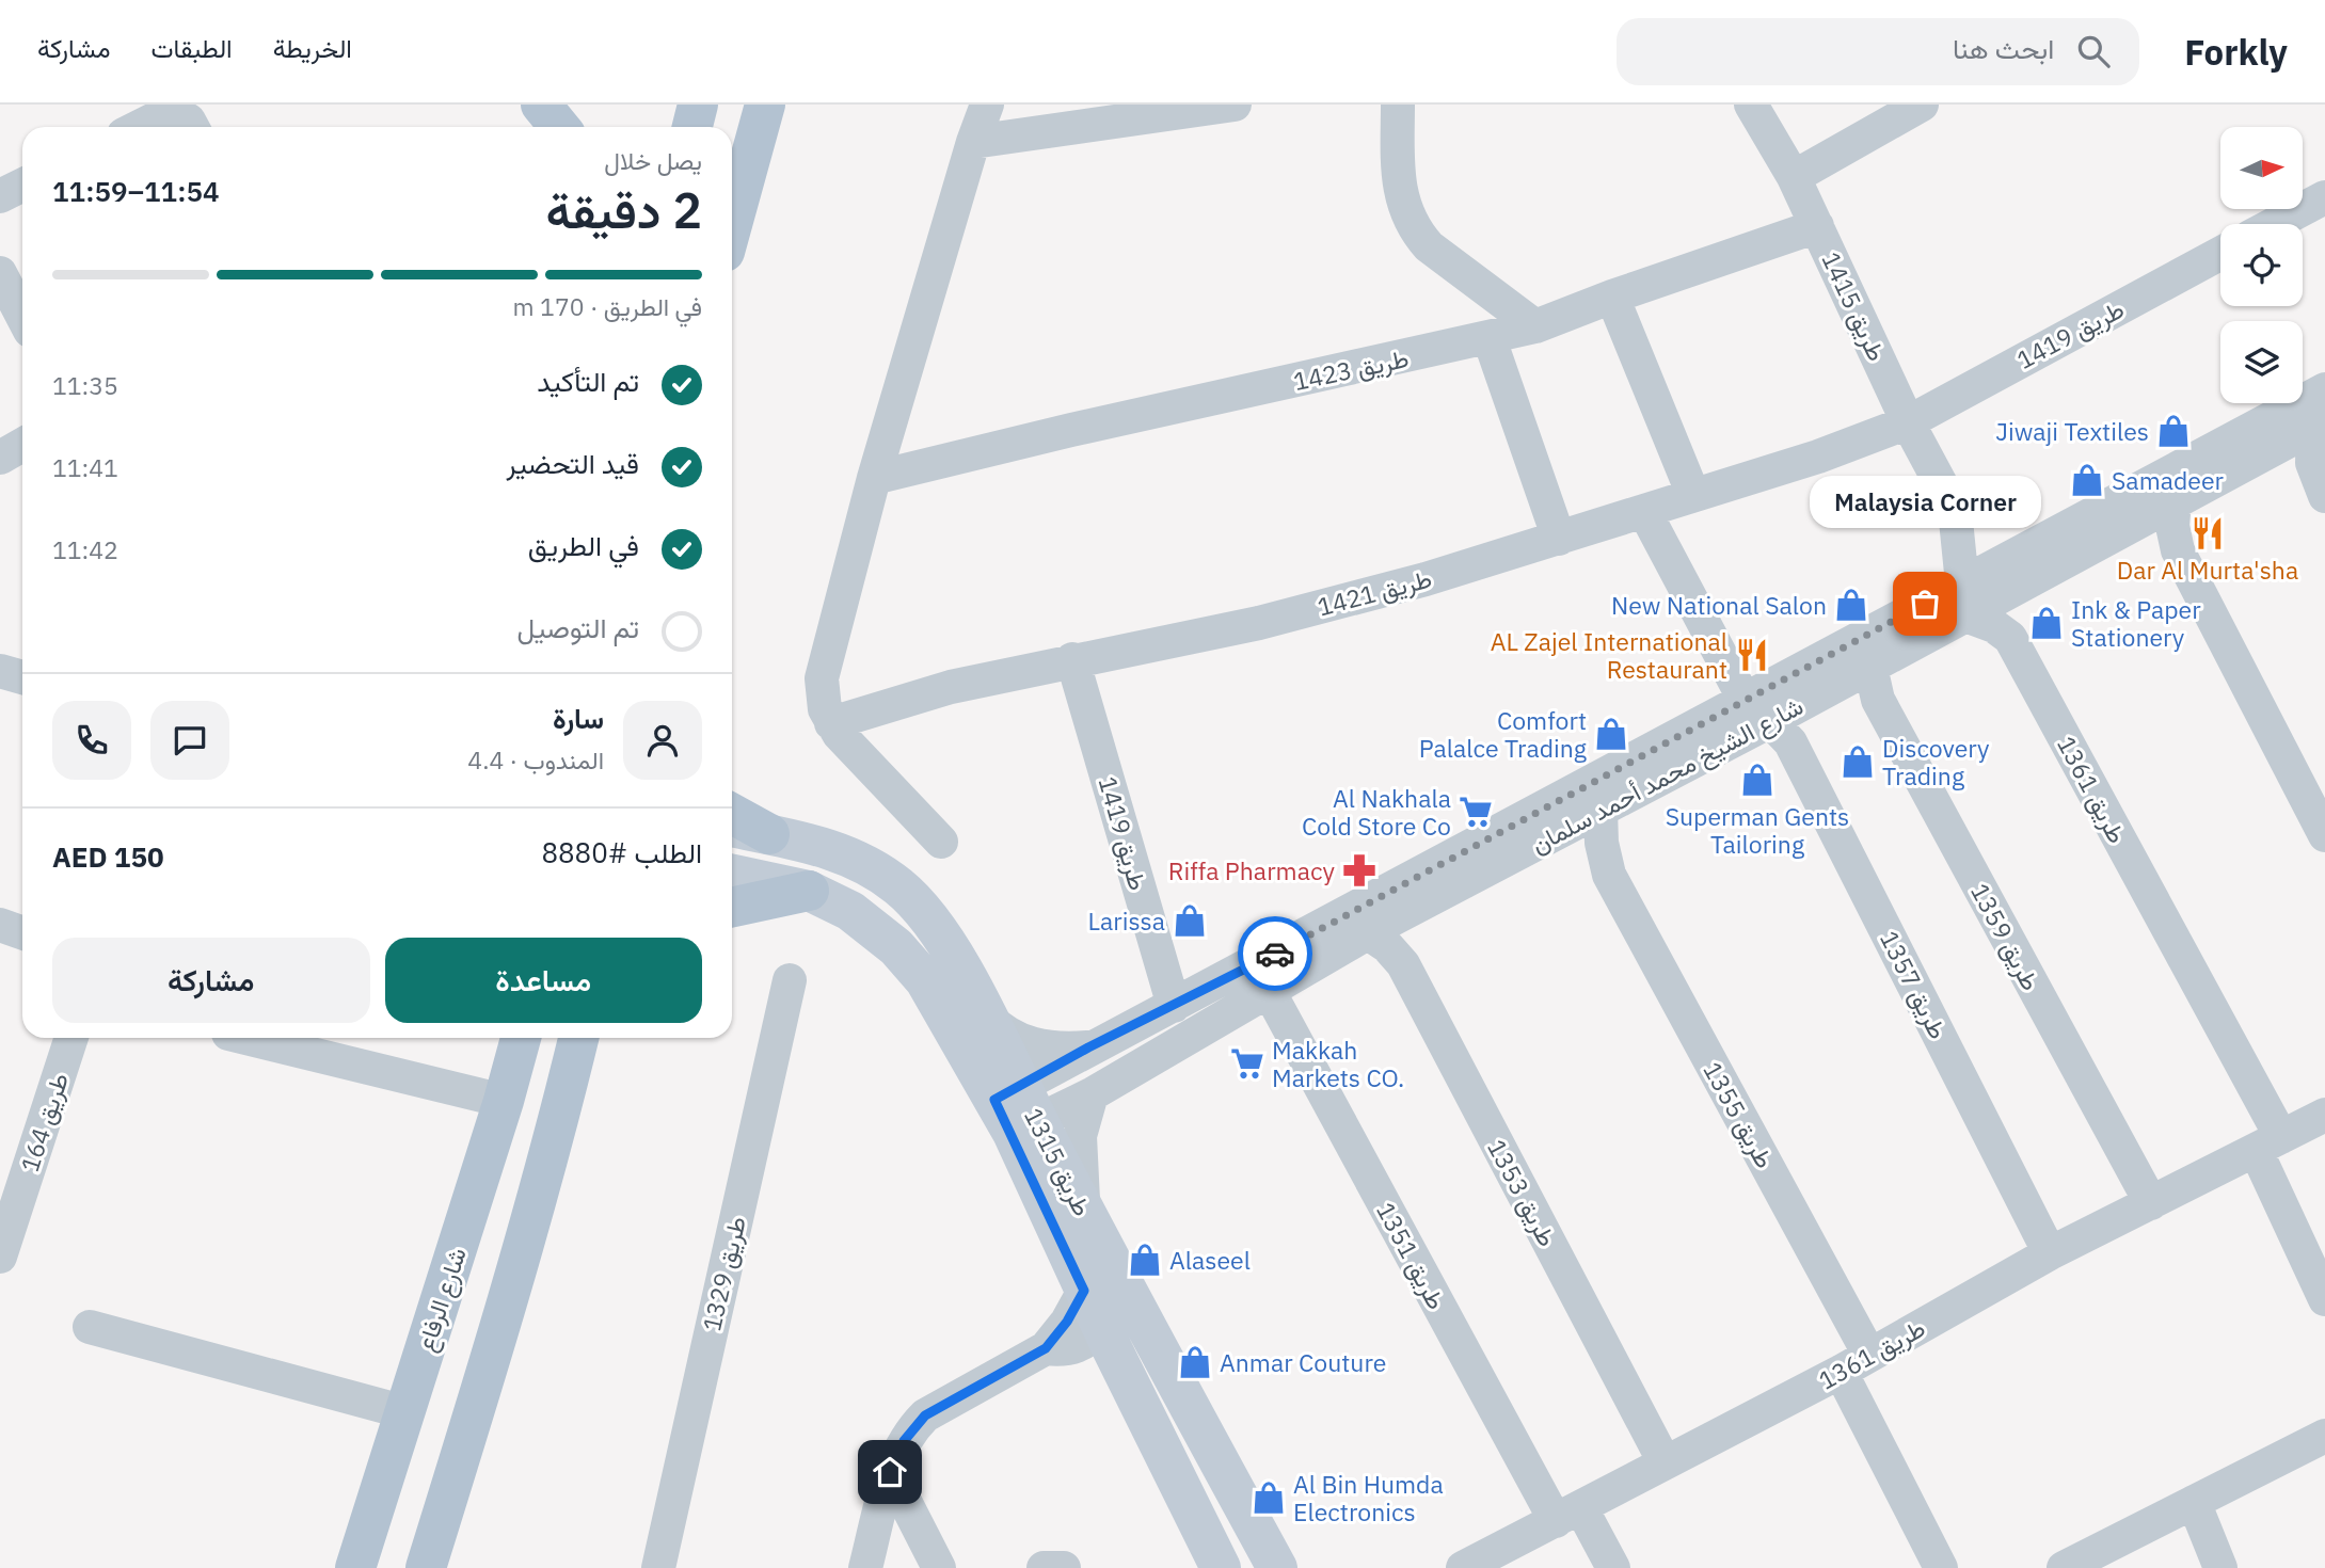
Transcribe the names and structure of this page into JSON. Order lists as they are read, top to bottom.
{
  "streets": {
    "main road": ["شارع الرفاع"],
    "street": [
      "طريق 1415",
      "طريق 1419",
      "طريق 1423",
      "طريق 1421",
      "شارع الشيخ محمد أحمد سلمان",
      "طريق 1361",
      "طريق 1359",
      "طريق 1357",
      "طريق 1355",
      "طريق 164",
      "طريق 1315",
      "طريق 1353",
      "طريق 1351",
      "طريق 1329"
    ]
  },
  "crossings": [
    ["طريق 1415", "طريق 1419"],
    ["طريق 1415", "طريق 1423"],
    ["طريق 1415", "طريق 1421"],
    ["طريق 1415", "شارع الشيخ محمد أحمد سلمان"],
    ["طريق 1415", "طريق 1361"],
    ["طريق 1419", "طريق 1421"],
    ["طريق 1419", "شارع الشيخ محمد أحمد سلمان"],
    ["طريق 1421", "طريق 1357"],
    ["شارع الشيخ محمد أحمد سلمان", "طريق 1361"],
    ["شارع الشيخ محمد أحمد سلمان", "طريق 1359"],
    ["شارع الشيخ محمد أحمد سلمان", "طريق 1357"],
    ["شارع الشيخ محمد أحمد سلمان", "طريق 1355"],
    ["شارع الشيخ محمد أحمد سلمان", "طريق 1315"],
    ["شارع الشيخ محمد أحمد سلمان", "طريق 1353"],
    ["شارع الشيخ محمد أحمد سلمان", "طريق 1351"],
    ["طريق 1361", "طريق 1359"],
    ["طريق 1361", "طريق 1357"],
    ["طريق 1361", "طريق 1355"],
    ["طريق 1361", "طريق 1353"],
    ["طريق 1361", "طريق 1351"]
  ],
  "places": {
    "shop": [
      "Jiwaji Textiles",
      "Samadeer",
      "New National Salon",
      "Ink & Paper Stationery",
      "Comfort Palalce Trading",
      "Discovery Trading",
      "Superman Gents Tailoring",
      "Larissa",
      "Alaseel",
      "Anmar Couture",
      "Al Bin Humda Electronics"
    ],
    "restaurant": ["Dar Al Murta'sha", "AL Zajel International Restaurant"],
    "other": ["Malaysia Corner"],
    "supermarket": ["Al Nakhala Cold Store Co", "Makkah Markets CO."],
    "pharmacy": ["Riffa Pharmacy"]
  },
  "north": "right",
  "page": {
    "header": "Forkly",
    "search": "ابحث هنا",
    "nav": ["الخريطة", "الطبقات", "مشاركة"],
    "heading": ["2 دقيقة", "يصل خلال", "11:54–11:59"],
    "panel": [
      "سارة",
      "المندوب · 4.4",
      "الطلب #8880",
      "AED 150"
    ],
    "bar": "في الطريق · 170 m",
    "list": [
      ["تم التأكيد", "11:35"],
      ["قيد التحضير", "11:41"],
      ["في الطريق", "11:42"],
      "تم التوصيل"
    ],
    "bubble": "Malaysia Corner",
    "buttons": ["مساعدة", "مشاركة"]
  }
}
